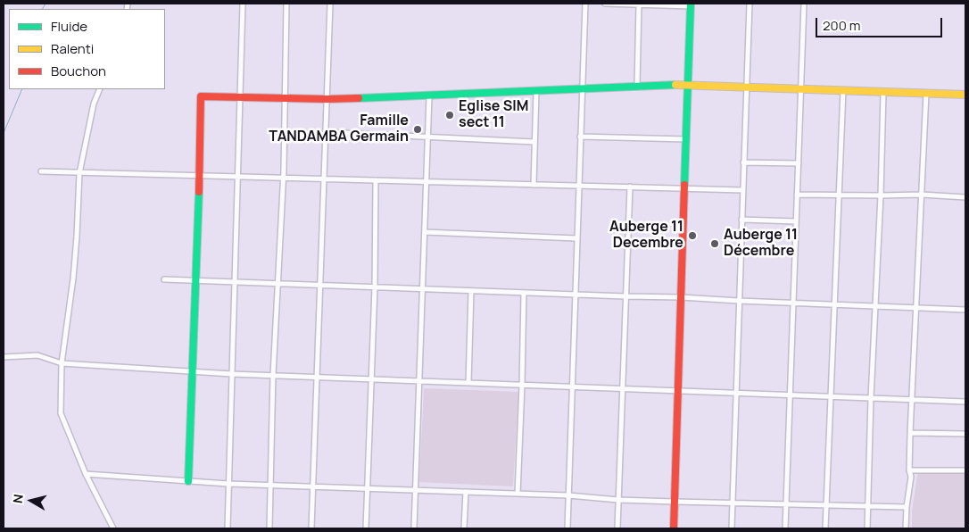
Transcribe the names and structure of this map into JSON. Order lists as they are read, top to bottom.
{
  "places": [
    "Eglise SIM sect 11",
    "Famille TANDAMBA Germain",
    "Auberge 11 Decembre",
    "Auberge 11 Décembre"
  ],
  "legend": ["Fluide", "Ralenti", "Bouchon"],
  "scale_bar": "200 m",
  "north": "left"
}
